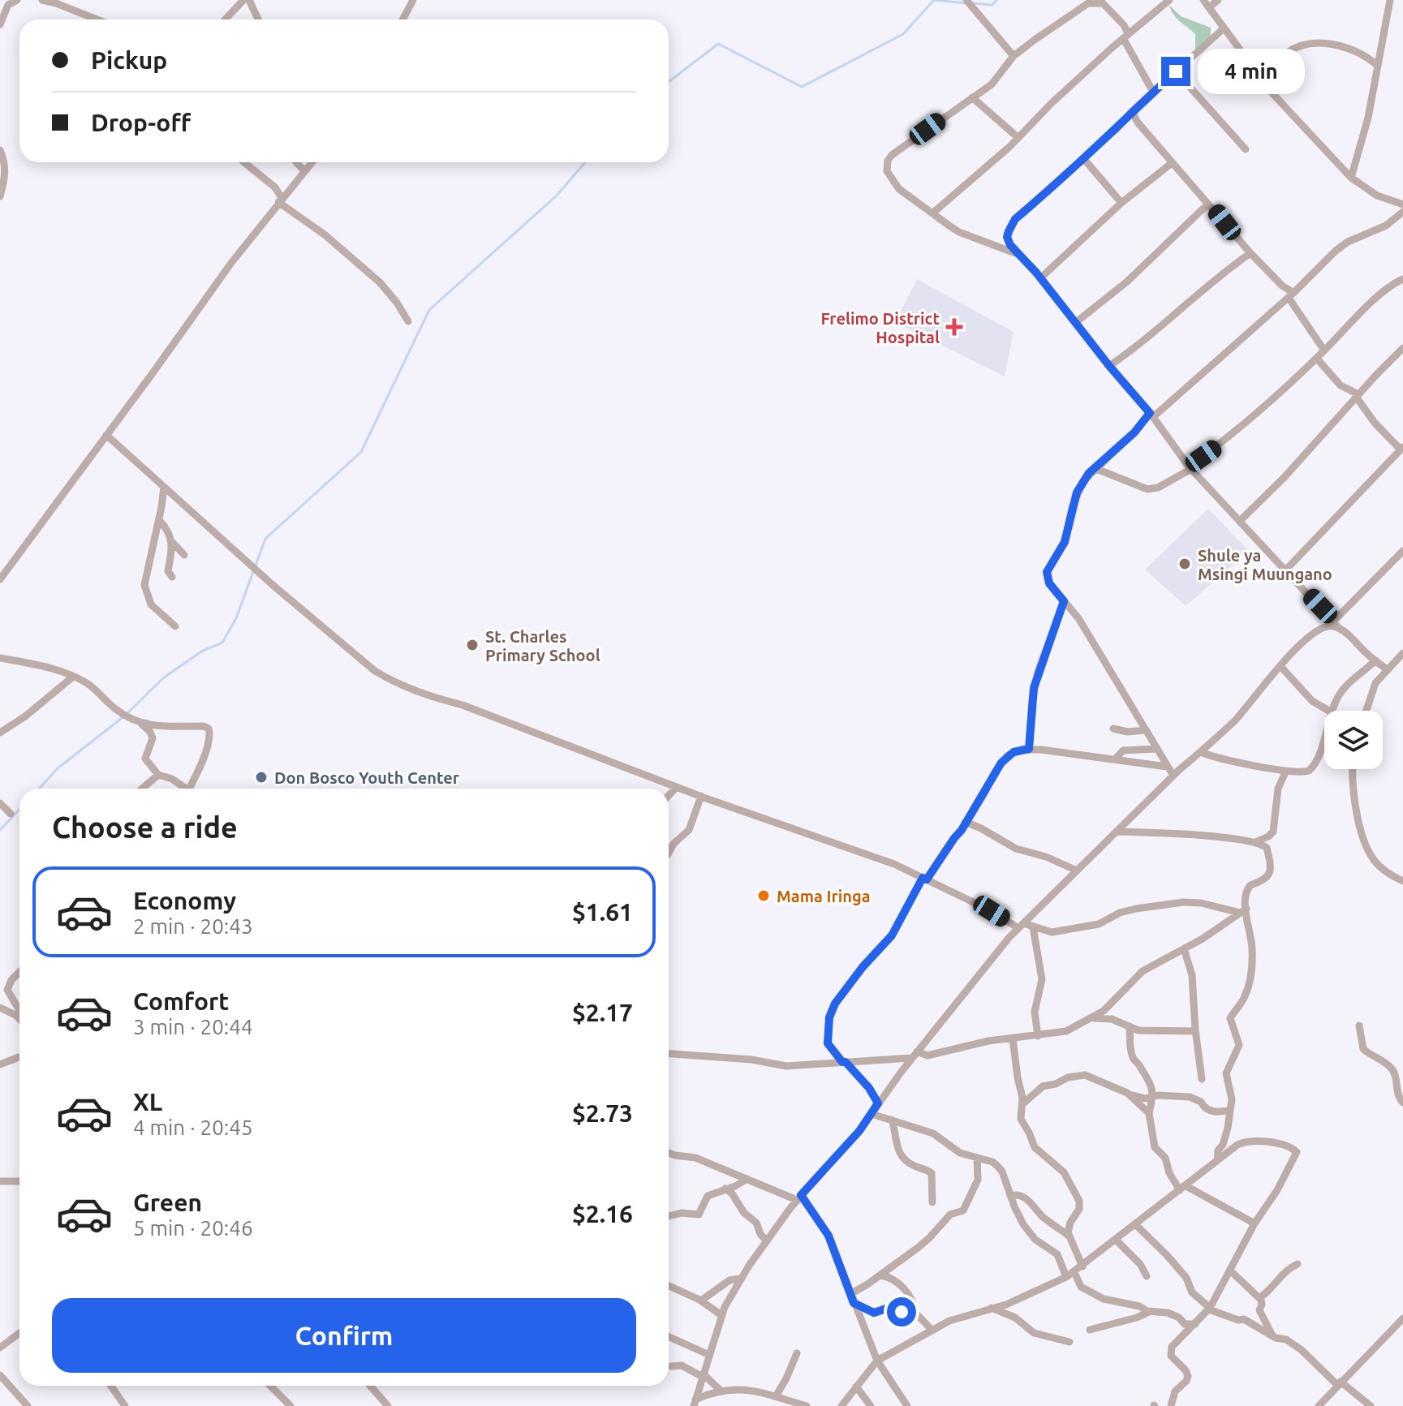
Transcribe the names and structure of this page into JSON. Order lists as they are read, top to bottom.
{
  "places": {
    "health": ["Frelimo District Hospital"],
    "other": [
      "Shule ya Msingi Muungano",
      "St. Charles Primary School",
      "Don Bosco Youth Center",
      "Mama Iringa"
    ]
  },
  "page": {
    "banner": ["Pickup", "Drop-off"],
    "bubble": "4 min",
    "heading": "Choose a ride",
    "list": [
      {
        "name": "Economy",
        "note": "2 min · 20:43",
        "value": "$1.61"
      },
      {
        "name": "Comfort",
        "note": "3 min · 20:44",
        "value": "$2.17"
      },
      {
        "name": "XL",
        "note": "4 min · 20:45",
        "value": "$2.73"
      },
      {
        "name": "Green",
        "note": "5 min · 20:46",
        "value": "$2.16"
      }
    ],
    "buttons": "Confirm"
  }
}
